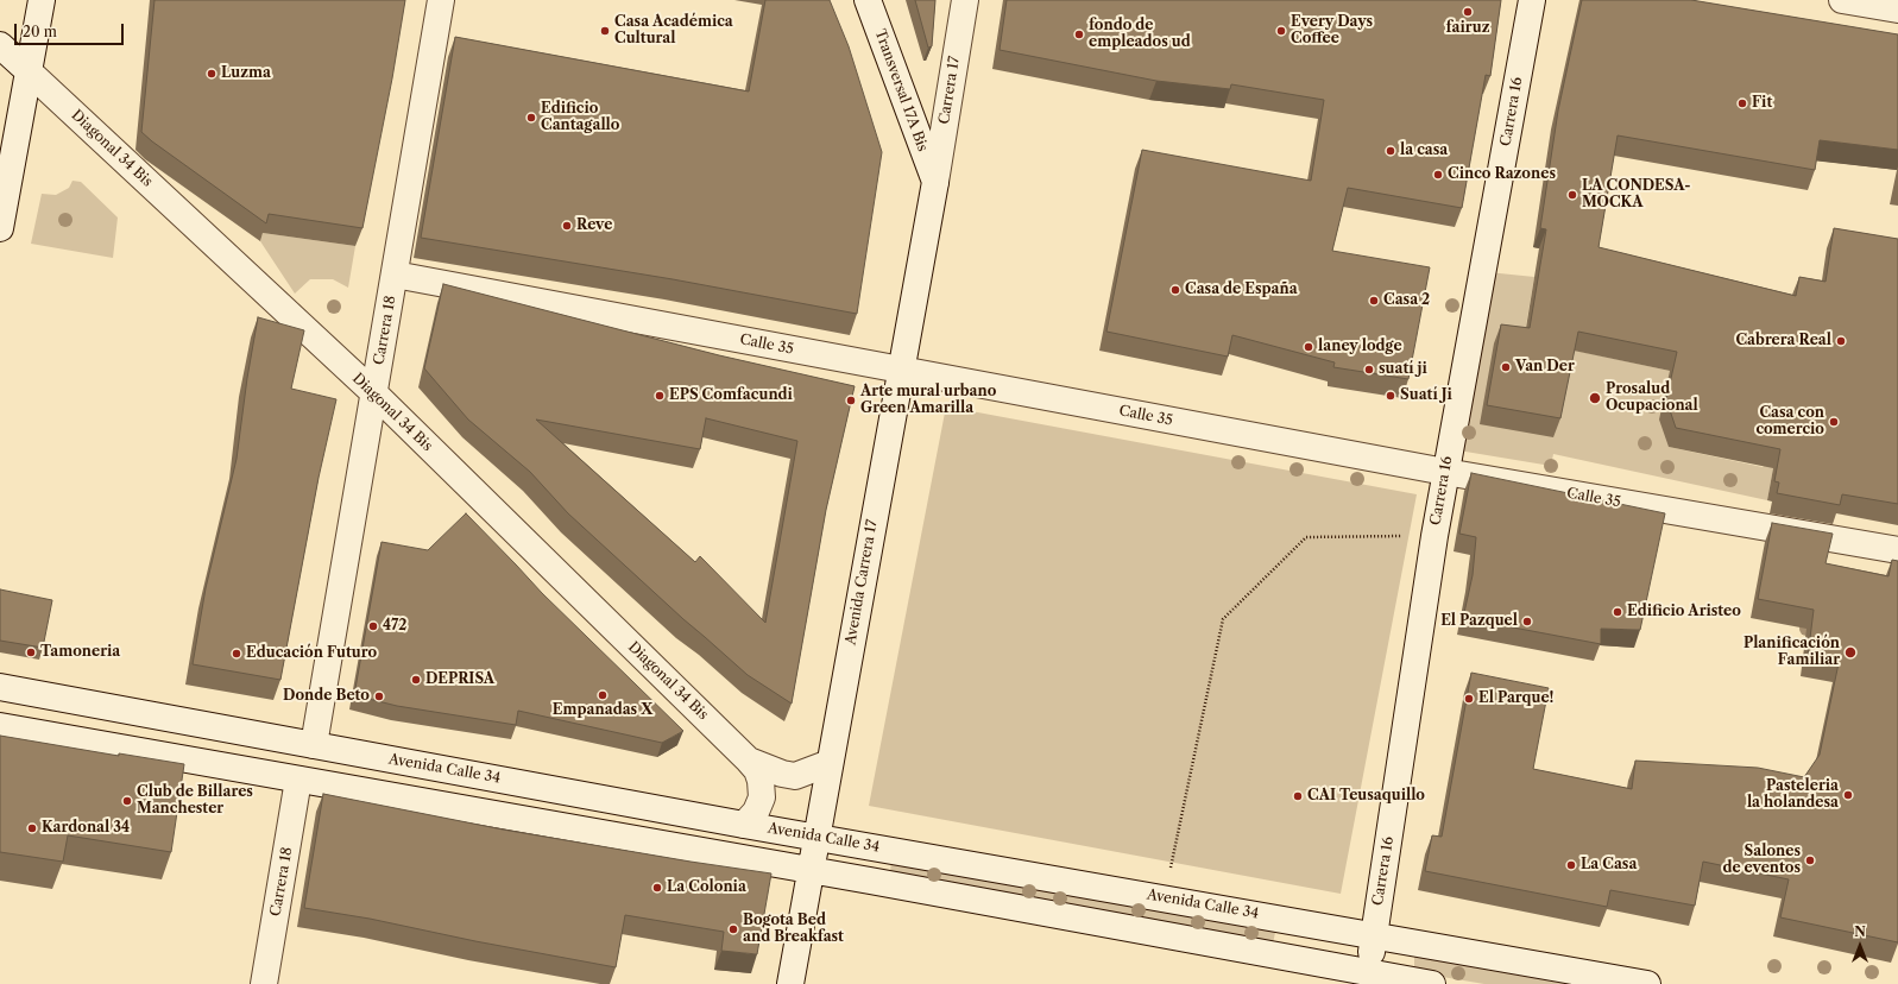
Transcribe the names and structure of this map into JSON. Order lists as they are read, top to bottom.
{
  "streets": {
    "street": [
      "Transversal 17A Bis",
      "Carrera 17",
      "Carrera 16",
      "Diagonal 34 Bis",
      "Carrera 18",
      "Calle 35",
      "Avenida Carrera 17",
      "Avenida Calle 34"
    ]
  },
  "crossings": [
    ["Transversal 17A Bis", "Carrera 17"],
    ["Transversal 17A Bis", "Avenida Carrera 17"],
    ["Carrera 17", "Avenida Carrera 17"],
    ["Carrera 16", "Calle 35"],
    ["Carrera 16", "Avenida Calle 34"],
    ["Diagonal 34 Bis", "Carrera 18"],
    ["Diagonal 34 Bis", "Avenida Carrera 17"],
    ["Diagonal 34 Bis", "Avenida Calle 34"],
    ["Carrera 18", "Calle 35"],
    ["Carrera 18", "Avenida Calle 34"],
    ["Calle 35", "Avenida Carrera 17"],
    ["Avenida Carrera 17", "Avenida Calle 34"]
  ],
  "places": [
    "fairuz",
    "Casa Académica Cultural",
    "Every Days Coffee",
    "fondo de empleados ud",
    "Luzma",
    "Fit",
    "Edificio Cantagallo",
    "la casa",
    "Cinco Razones",
    "LA CONDESA- MOCKA",
    "Reve",
    "Casa de España",
    "Casa 2",
    "Cabrera Real",
    "laney lodge",
    "Van Der",
    "suatí ji",
    "EPS Comfacundi",
    "Suatí Ji",
    "Prosalud Ocupacional",
    "Arte mural urbano Green Amarilla",
    "Casa con comercio",
    "Edificio Aristeo",
    "El Pazquel",
    "472",
    "Tamoneria",
    "Planificación Familiar",
    "Educación Futuro",
    "DEPRISA",
    "Empanadas X",
    "Donde Beto",
    "El Parque!",
    "Pasteleria la holandesa",
    "CAI Teusaquillo",
    "Club de Billares Manchester",
    "Kardonal 34",
    "Salones de eventos",
    "La Casa",
    "La Colonia",
    "Bogota Bed and Breakfast"
  ],
  "scale_bar": "20 m",
  "north": "top"
}
